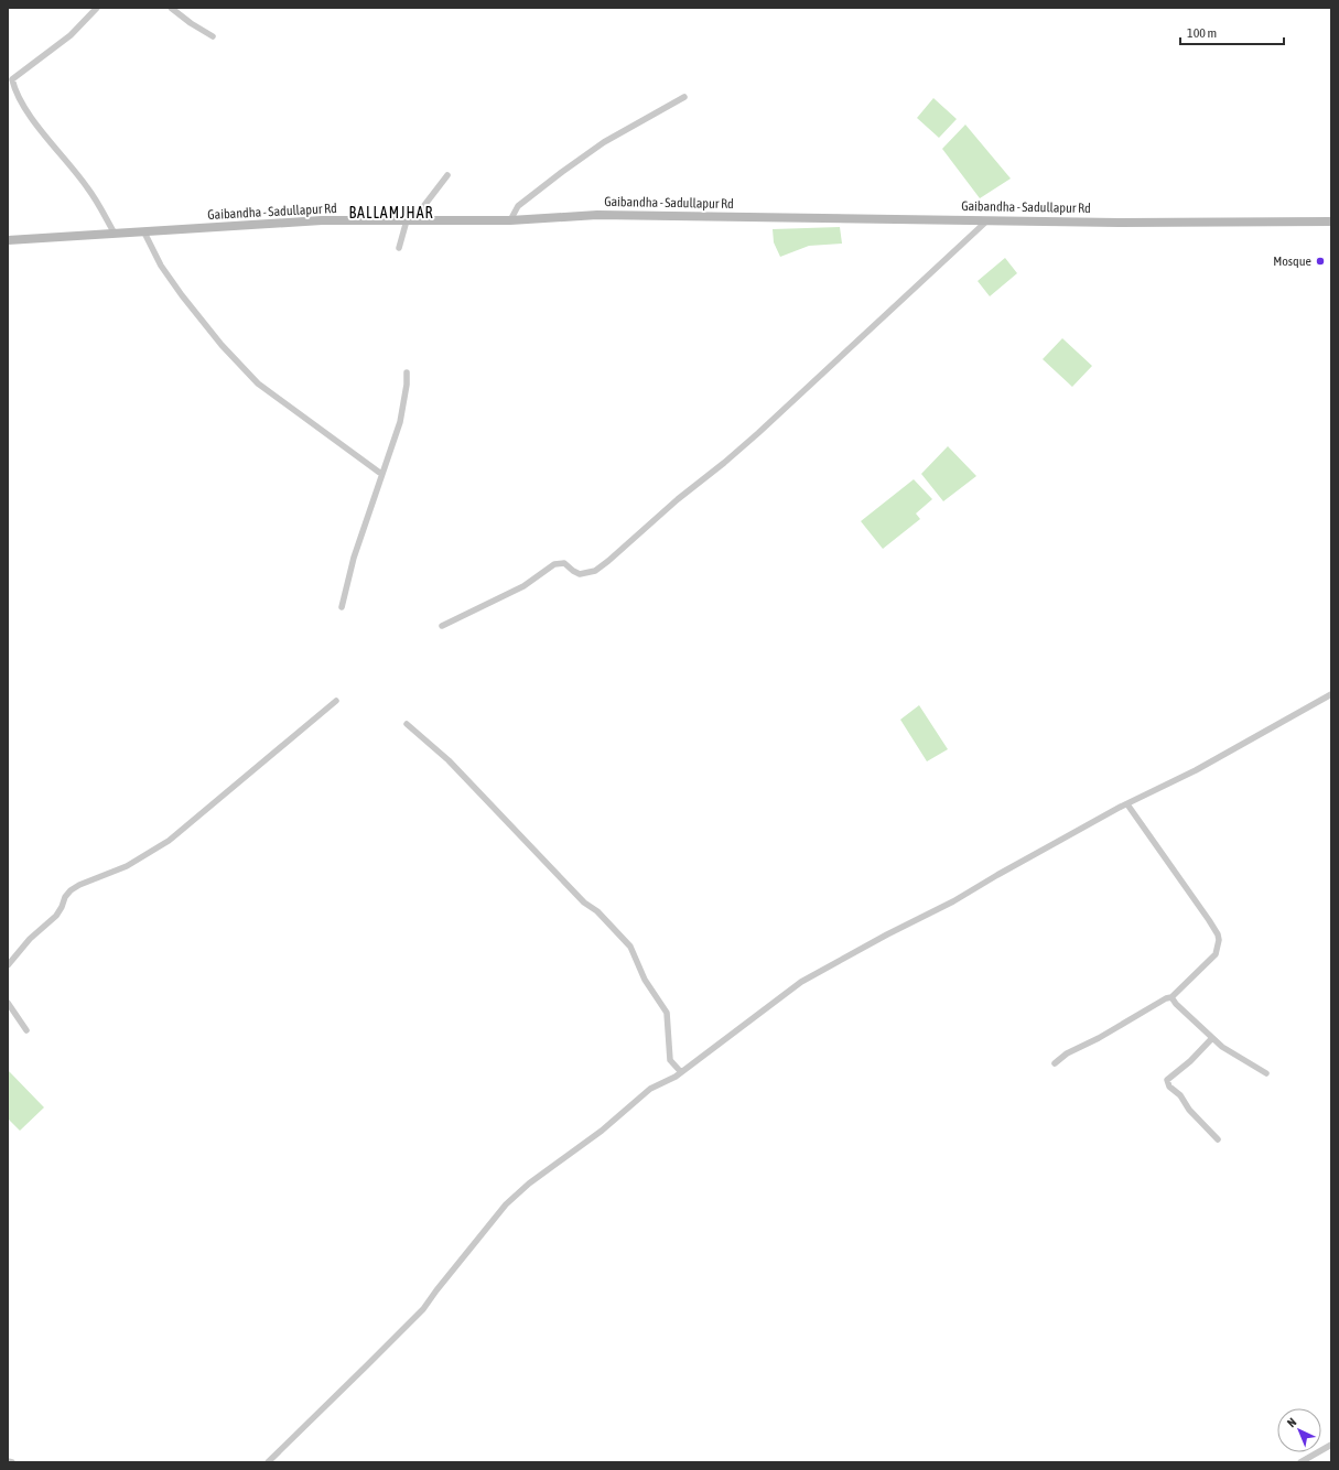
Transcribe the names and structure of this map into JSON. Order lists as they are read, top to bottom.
{
  "streets": {
    "main road": ["Gaibandha - Sadullapur Rd"]
  },
  "districts": ["BALLAMJHAR"],
  "places": ["Mosque"],
  "scale_bar": "100 m",
  "north": "top left"
}
